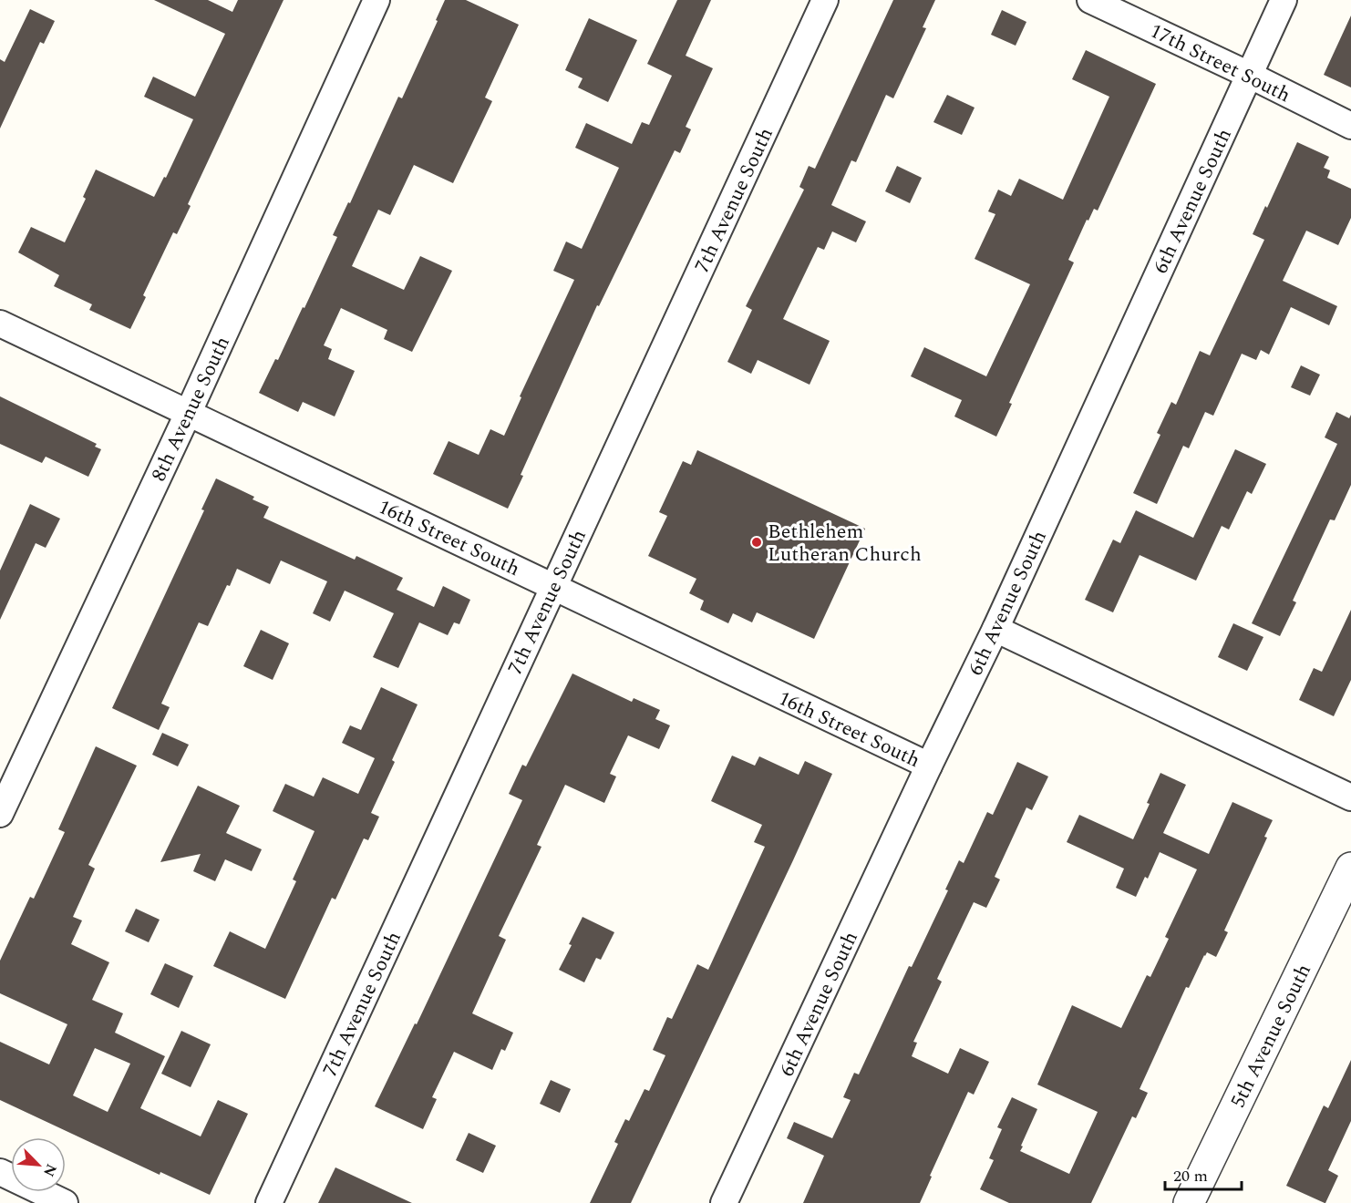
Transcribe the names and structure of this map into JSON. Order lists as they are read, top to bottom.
{
  "streets": {
    "street": [
      "17th Street South",
      "7th Avenue South",
      "6th Avenue South",
      "8th Avenue South",
      "16th Street South",
      "5th Avenue South"
    ]
  },
  "crossings": [
    ["17th Street South", "6th Avenue South"],
    ["7th Avenue South", "16th Street South"],
    ["6th Avenue South", "16th Street South"],
    ["8th Avenue South", "16th Street South"]
  ],
  "places": ["Bethlehem Lutheran Church"],
  "scale_bar": "20 m",
  "north": "bottom right"
}
